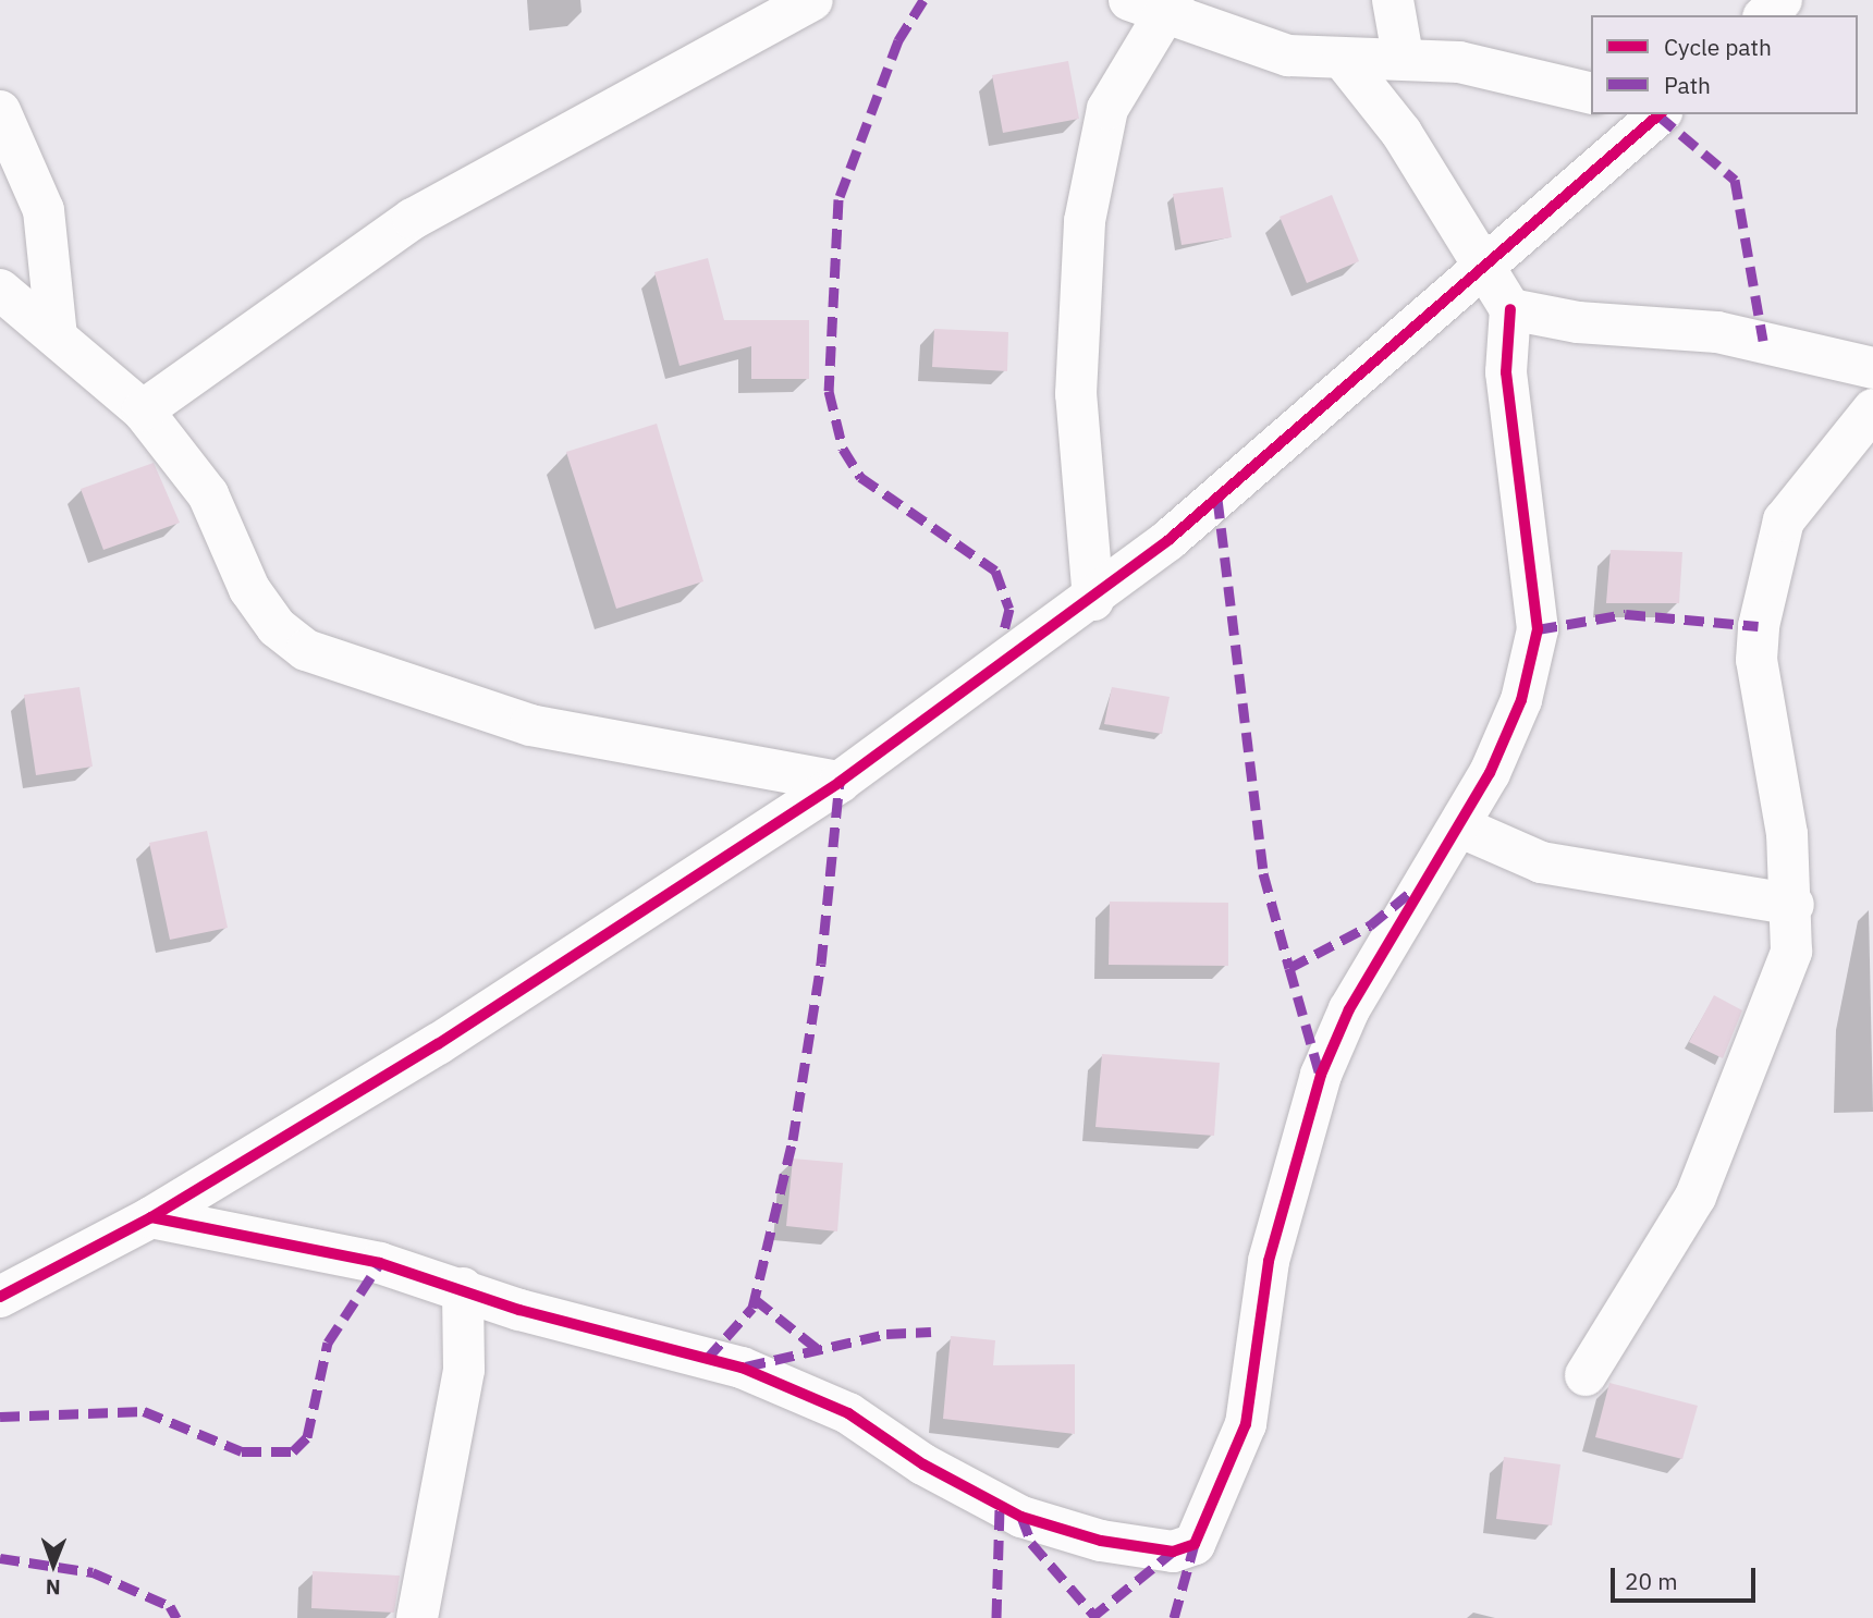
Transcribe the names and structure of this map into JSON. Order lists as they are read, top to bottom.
{
  "legend": ["Cycle path", "Path"],
  "scale_bar": "20 m",
  "north": "bottom"
}
